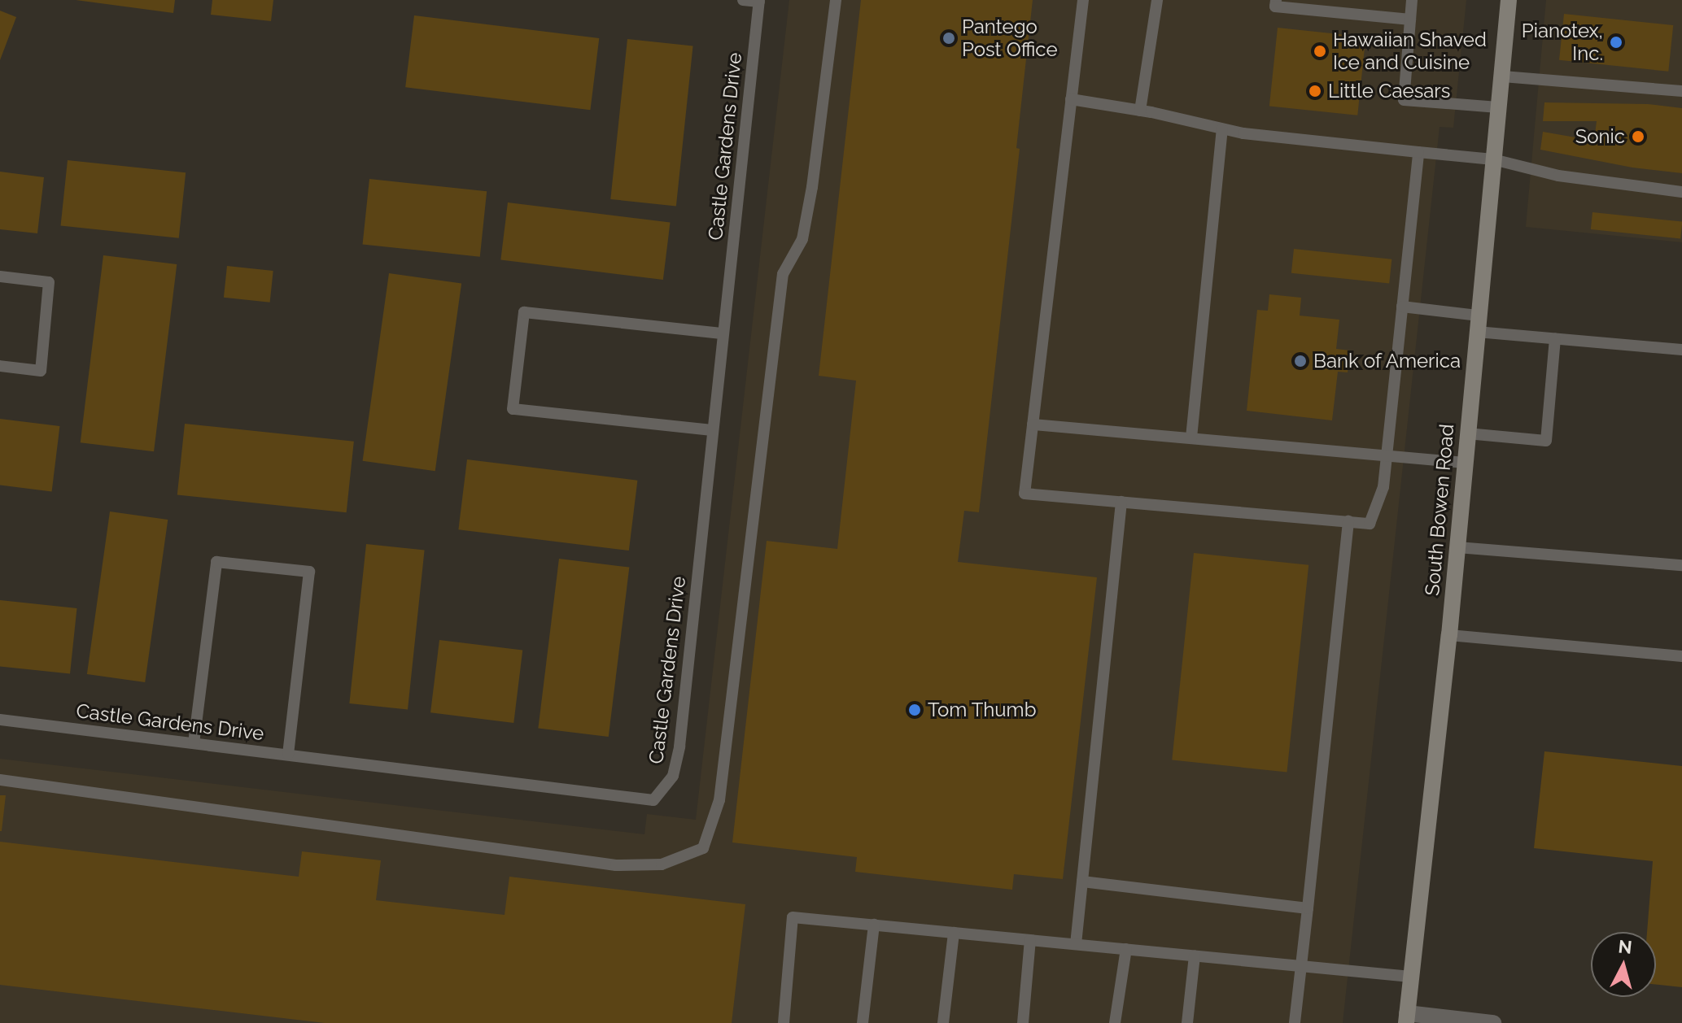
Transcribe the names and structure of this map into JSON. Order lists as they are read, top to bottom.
{
  "streets": {
    "main road": ["South Bowen Road"],
    "lane": ["Castle Gardens Drive"]
  },
  "places": [
    "Pantego Post Office",
    "Pianotex, Inc.",
    "Hawaiian Shaved Ice and Cuisine",
    "Little Caesars",
    "Sonic",
    "Bank of America",
    "Tom Thumb"
  ],
  "north": "top"
}
